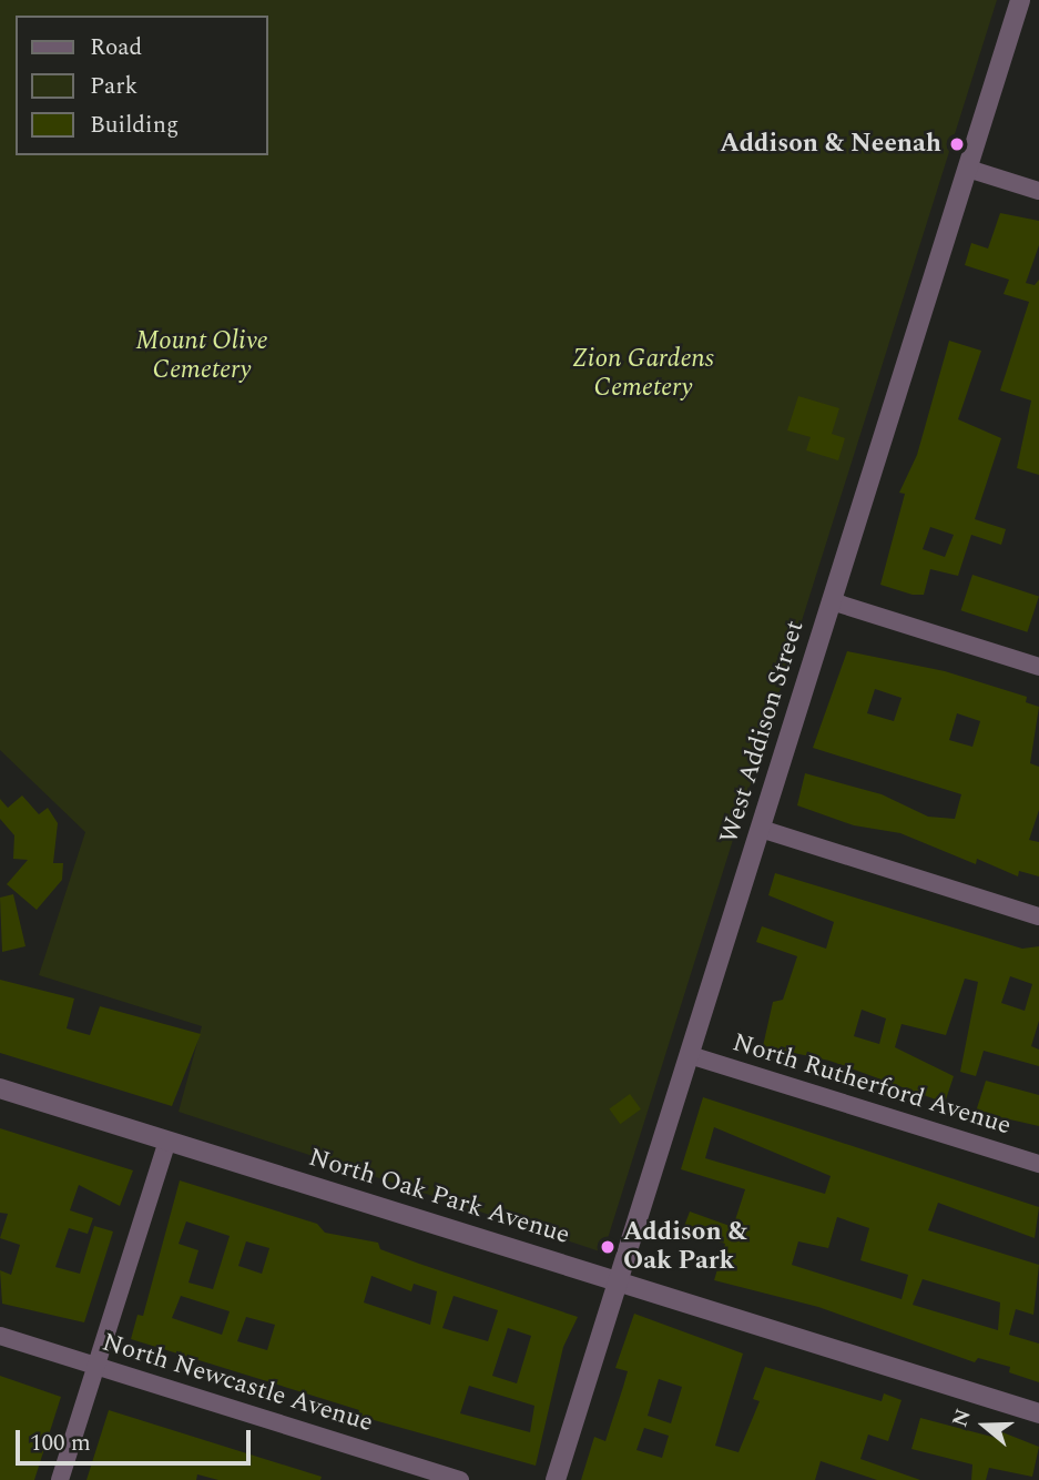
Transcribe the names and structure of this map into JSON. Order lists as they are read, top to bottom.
{
  "streets": {
    "street": [
      "West Addison Street",
      "North Rutherford Avenue",
      "North Oak Park Avenue",
      "North Newcastle Avenue"
    ]
  },
  "crossings": [
    ["West Addison Street", "North Rutherford Avenue"],
    ["West Addison Street", "North Oak Park Avenue"]
  ],
  "parks": ["Mount Olive Cemetery", "Zion Gardens Cemetery"],
  "places": ["Addison & Neenah", "Addison & Oak Park"],
  "legend": ["Road", "Park", "Building"],
  "scale_bar": "100 m",
  "north": "left"
}
